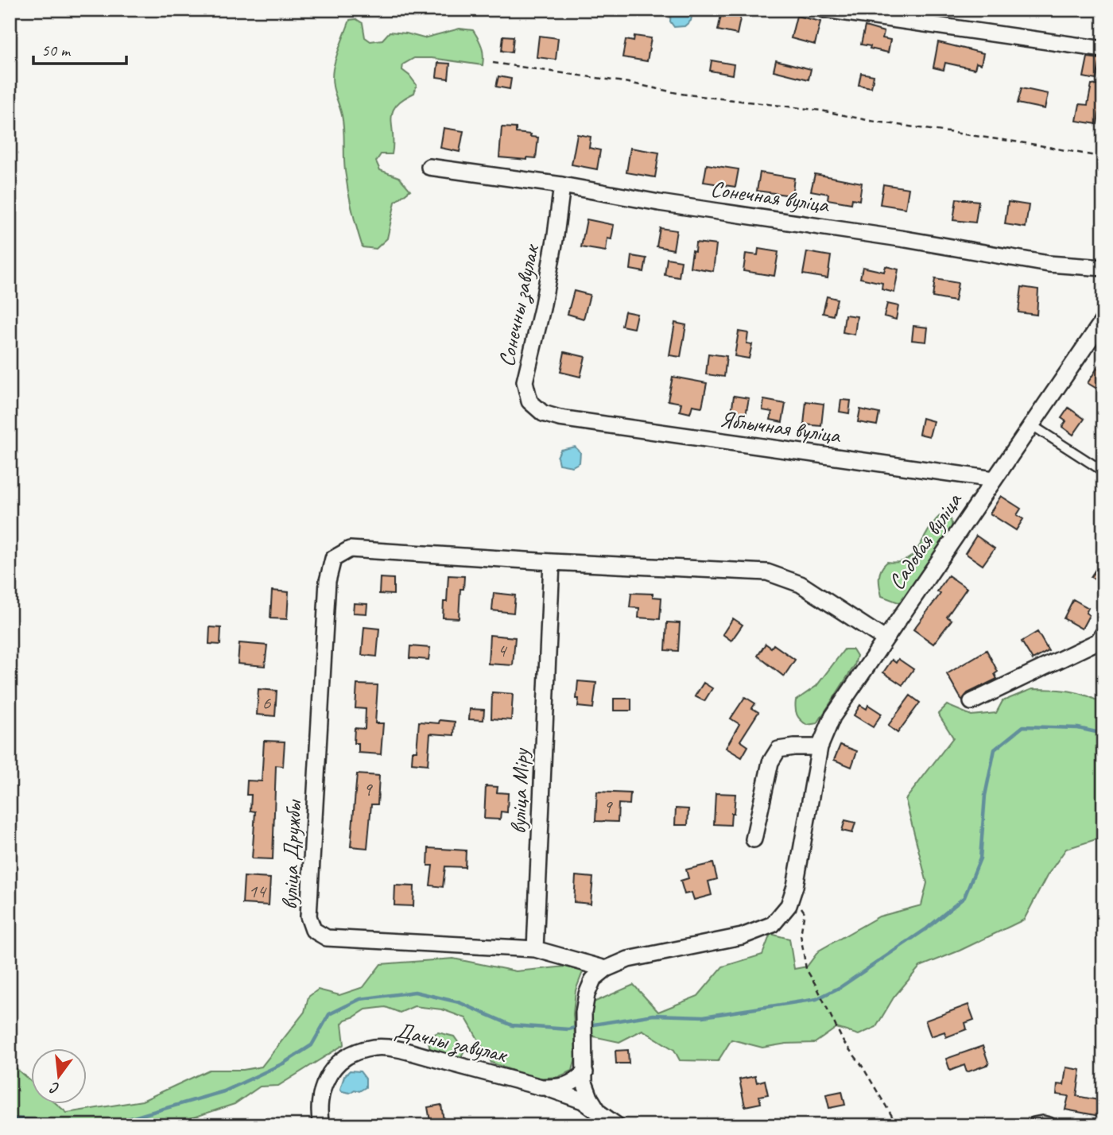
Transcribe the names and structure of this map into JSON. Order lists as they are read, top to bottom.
{
  "streets": {
    "street": [
      "Сонечная вуліца",
      "Сонечны завулак",
      "Яблычная вуліца",
      "Садовая вуліца",
      "вуліца Міру",
      "вуліца Дружбы",
      "Дачны завулак"
    ]
  },
  "crossings": [
    ["Сонечная вуліца", "Сонечны завулак"],
    ["Сонечны завулак", "Яблычная вуліца"],
    ["Яблычная вуліца", "Садовая вуліца"],
    ["вуліца Міру", "вуліца Дружбы"]
  ],
  "house_numbers": [
    "4",
    "6",
    "9",
    "9",
    "14"
  ],
  "scale_bar": "50 m",
  "north": "bottom"
}
